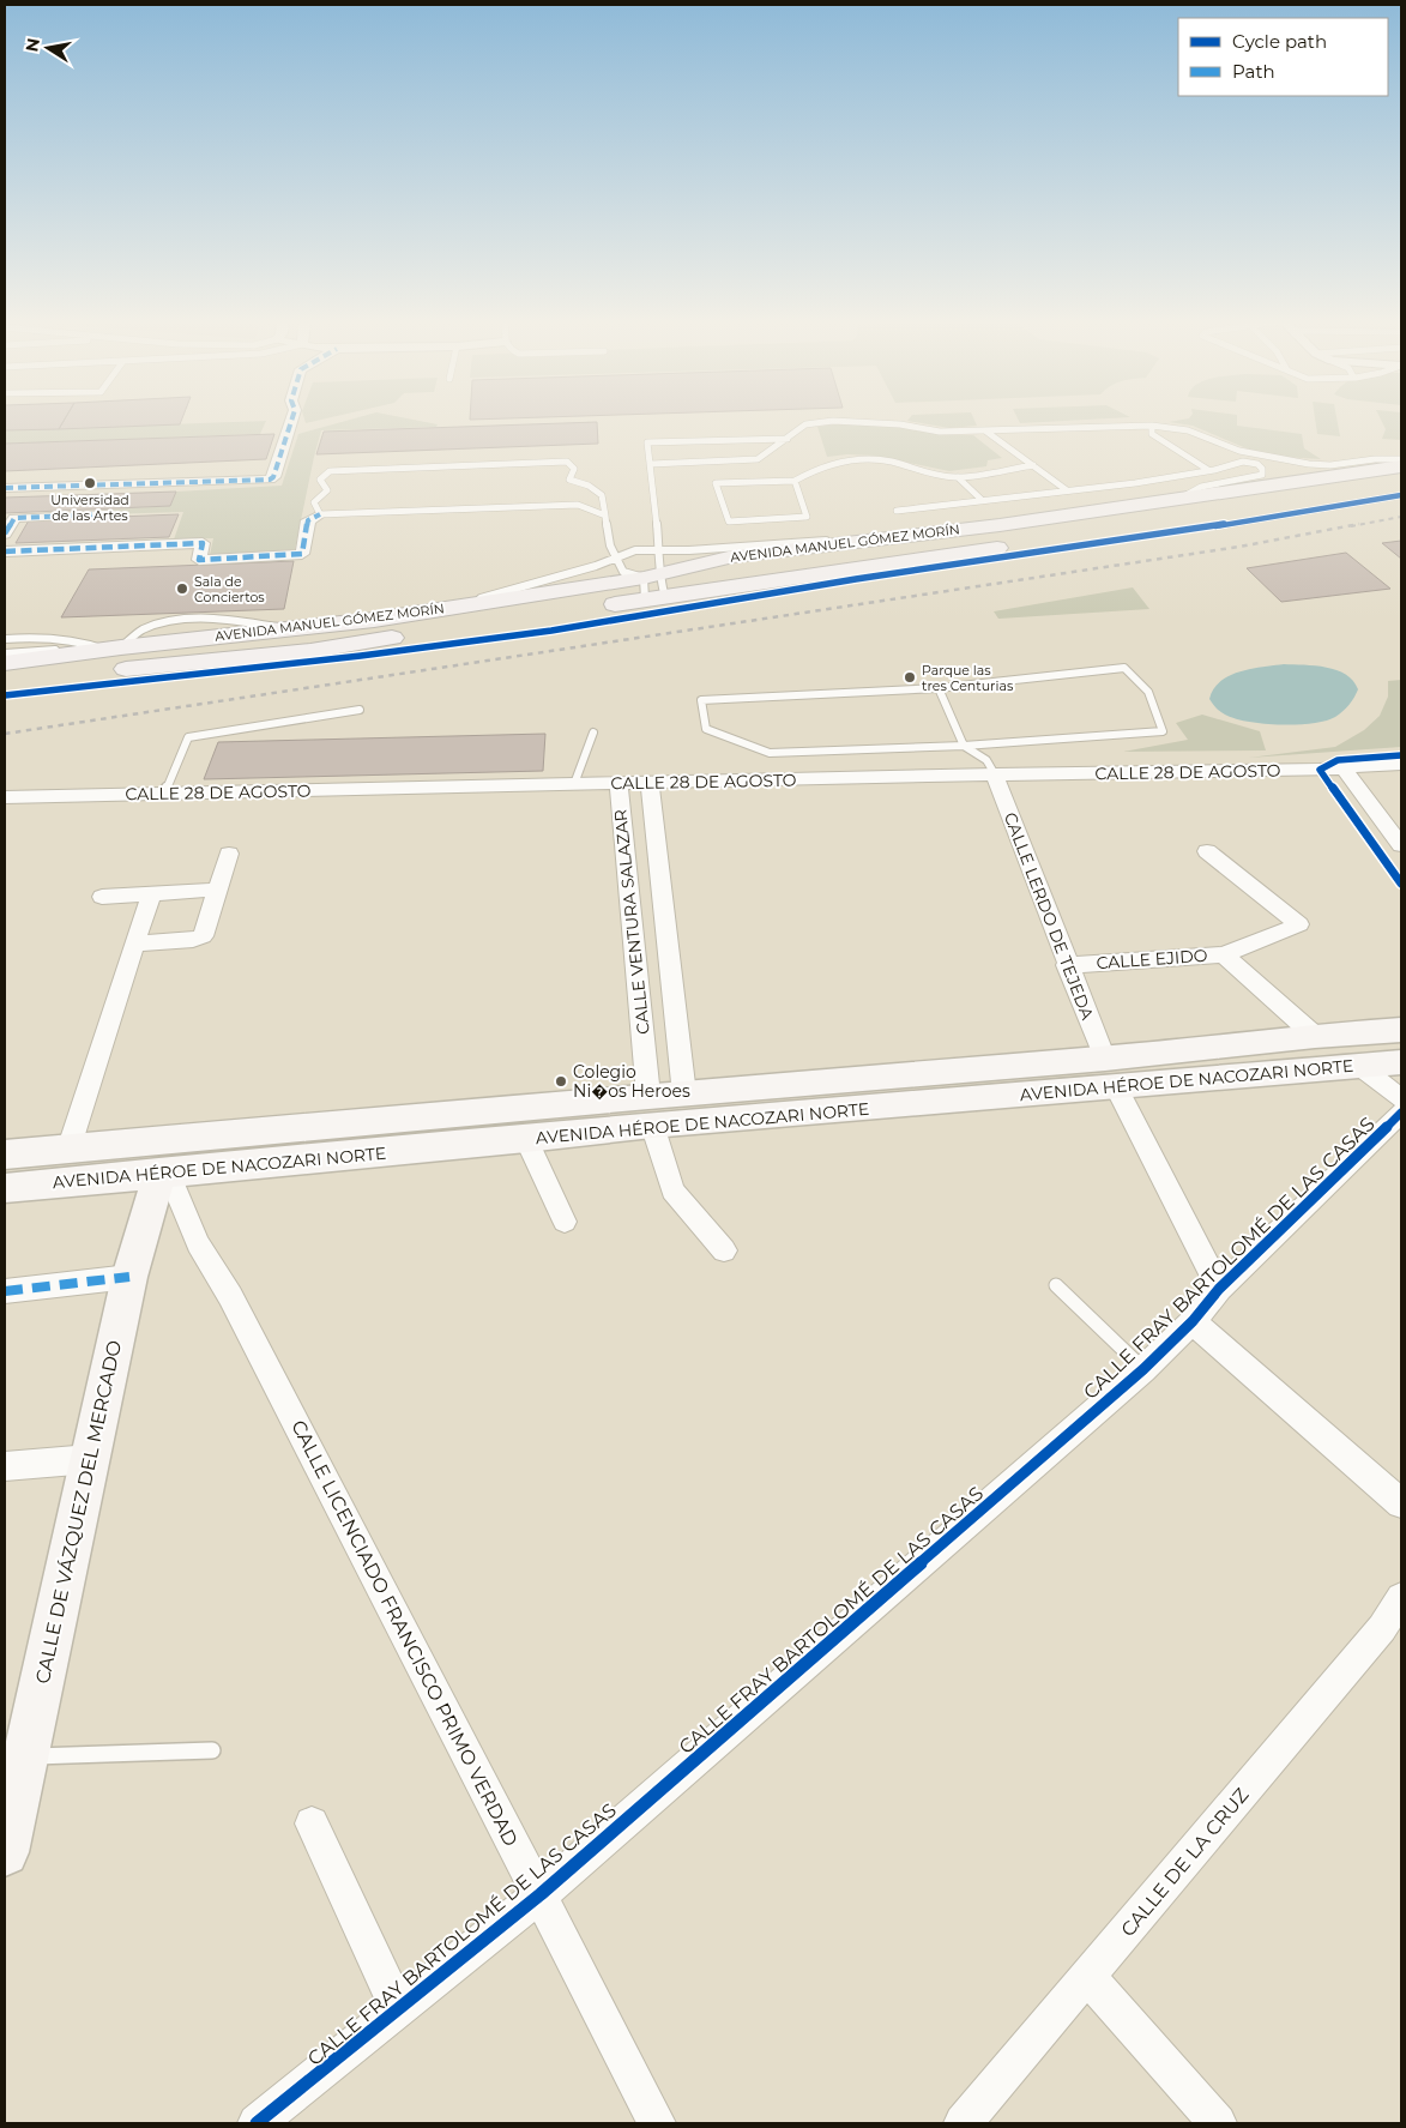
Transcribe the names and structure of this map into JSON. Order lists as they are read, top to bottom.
{
  "streets": {
    "main road": ["AVENIDA MANUEL GÓMEZ MORÍN", "AVENIDA HÉROE DE NACOZARI NORTE", "CALLE DE VÁZQUEZ DEL MERCADO"],
    "street": [
      "CALLE 28 DE AGOSTO",
      "CALLE LERDO DE TEJEDA",
      "CALLE VENTURA SALAZAR",
      "CALLE EJIDO",
      "CALLE FRAY BARTOLOMÉ DE LAS CASAS",
      "CALLE LICENCIADO FRANCISCO PRIMO VERDAD",
      "CALLE DE LA CRUZ"
    ]
  },
  "crossings": [
    ["CALLE 28 DE AGOSTO", "CALLE LERDO DE TEJEDA"],
    ["CALLE 28 DE AGOSTO", "CALLE VENTURA SALAZAR"],
    ["CALLE LERDO DE TEJEDA", "CALLE EJIDO"],
    ["CALLE LERDO DE TEJEDA", "AVENIDA HÉROE DE NACOZARI NORTE"],
    ["CALLE LERDO DE TEJEDA", "CALLE FRAY BARTOLOMÉ DE LAS CASAS"],
    ["CALLE VENTURA SALAZAR", "AVENIDA HÉROE DE NACOZARI NORTE"],
    ["CALLE EJIDO", "AVENIDA HÉROE DE NACOZARI NORTE"],
    ["AVENIDA HÉROE DE NACOZARI NORTE", "CALLE DE VÁZQUEZ DEL MERCADO"],
    ["AVENIDA HÉROE DE NACOZARI NORTE", "CALLE LICENCIADO FRANCISCO PRIMO VERDAD"],
    ["CALLE FRAY BARTOLOMÉ DE LAS CASAS", "CALLE LICENCIADO FRANCISCO PRIMO VERDAD"],
    ["CALLE DE VÁZQUEZ DEL MERCADO", "CALLE LICENCIADO FRANCISCO PRIMO VERDAD"]
  ],
  "places": [
    "Universidad de las Artes",
    "Sala de Conciertos",
    "Parque las tres Centurias",
    "Colegio Ni�os Heroes"
  ],
  "legend": ["Cycle path", "Path"],
  "north": "left"
}
